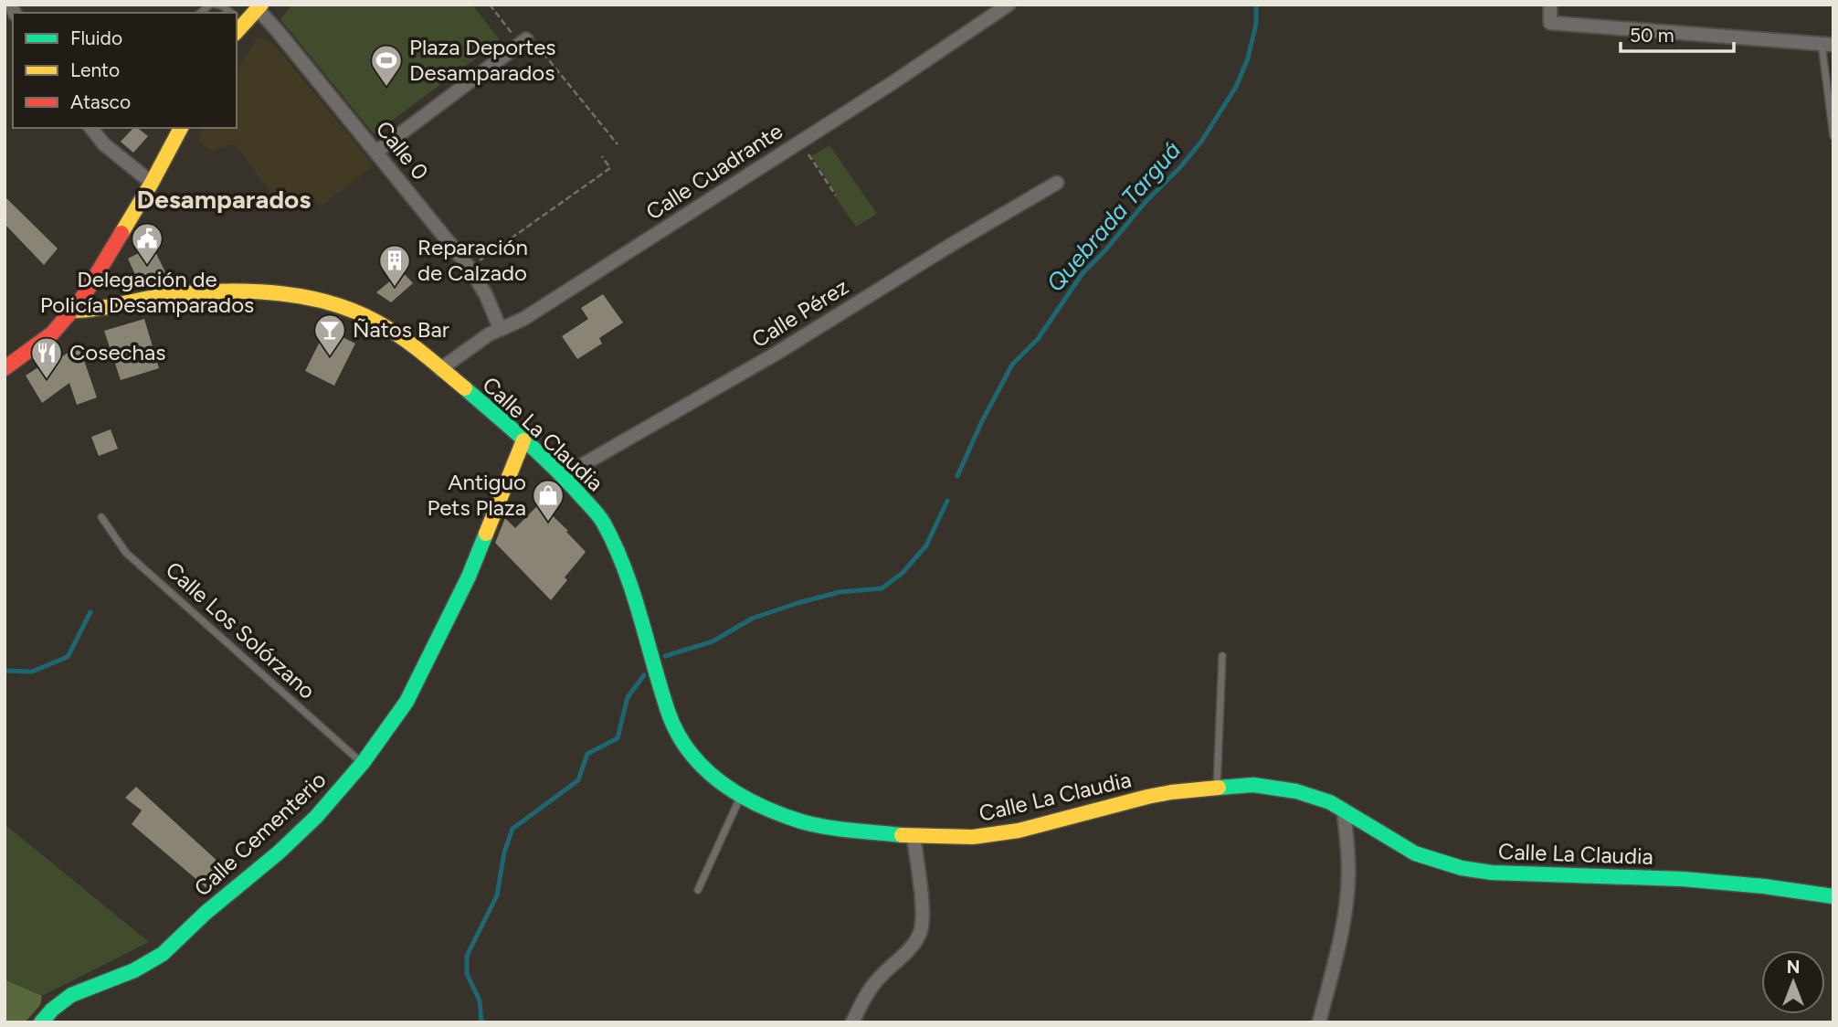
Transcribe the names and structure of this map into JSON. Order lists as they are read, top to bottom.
{
  "streets": {
    "street": [
      "Calle 0",
      "Calle Cuadrante",
      "Calle Pérez",
      "Calle La Claudia",
      "Calle Cementerio"
    ],
    "lane": ["Calle Los Solórzano"]
  },
  "crossings": [
    ["Calle 0", "Calle Cuadrante"],
    ["Calle Cuadrante", "Calle La Claudia"],
    ["Calle Pérez", "Calle La Claudia"],
    ["Calle La Claudia", "Calle Cementerio"],
    ["Calle Los Solórzano", "Calle Cementerio"]
  ],
  "districts": ["Desamparados"],
  "water": ["Quebrada Targuá"],
  "places": {
    "sports": ["Plaza Deportes Desamparados"],
    "public building": ["Delegación de Policía Desamparados"],
    "building": ["Reparación de Calzado"],
    "bar": ["Ñatos Bar"],
    "restaurant": ["Cosechas"],
    "shop": ["Antiguo Pets Plaza"]
  },
  "legend": ["Fluido", "Lento", "Atasco"],
  "scale_bar": "50 m",
  "north": "top"
}
